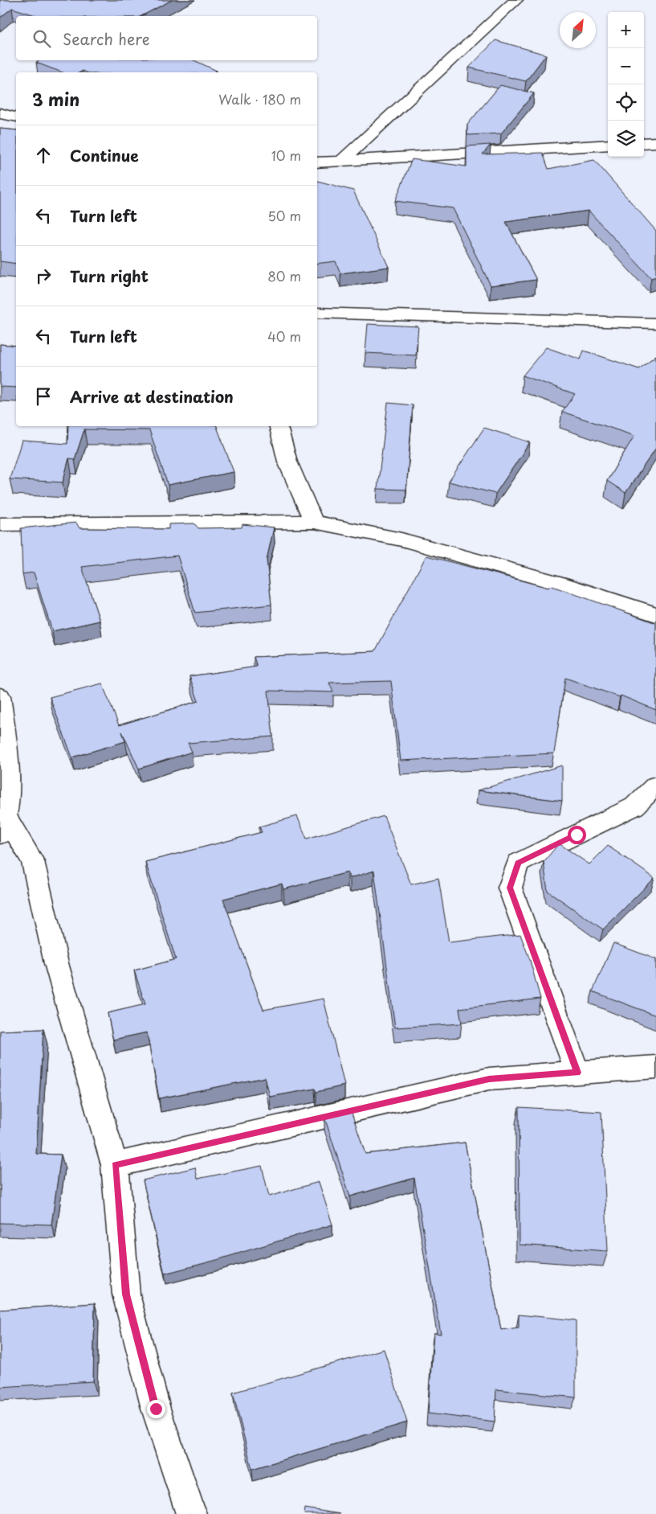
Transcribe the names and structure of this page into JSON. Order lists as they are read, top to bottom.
{
  "north": "top right",
  "page": {
    "map_buttons": ["+", "−"],
    "search": "Search here",
    "heading": ["3 min", "Walk · 180 m"],
    "list": [
      ["Continue", "10 m"],
      ["Turn left", "50 m"],
      ["Turn right", "80 m"],
      ["Turn left", "40 m"],
      "Arrive at destination"
    ]
  }
}
